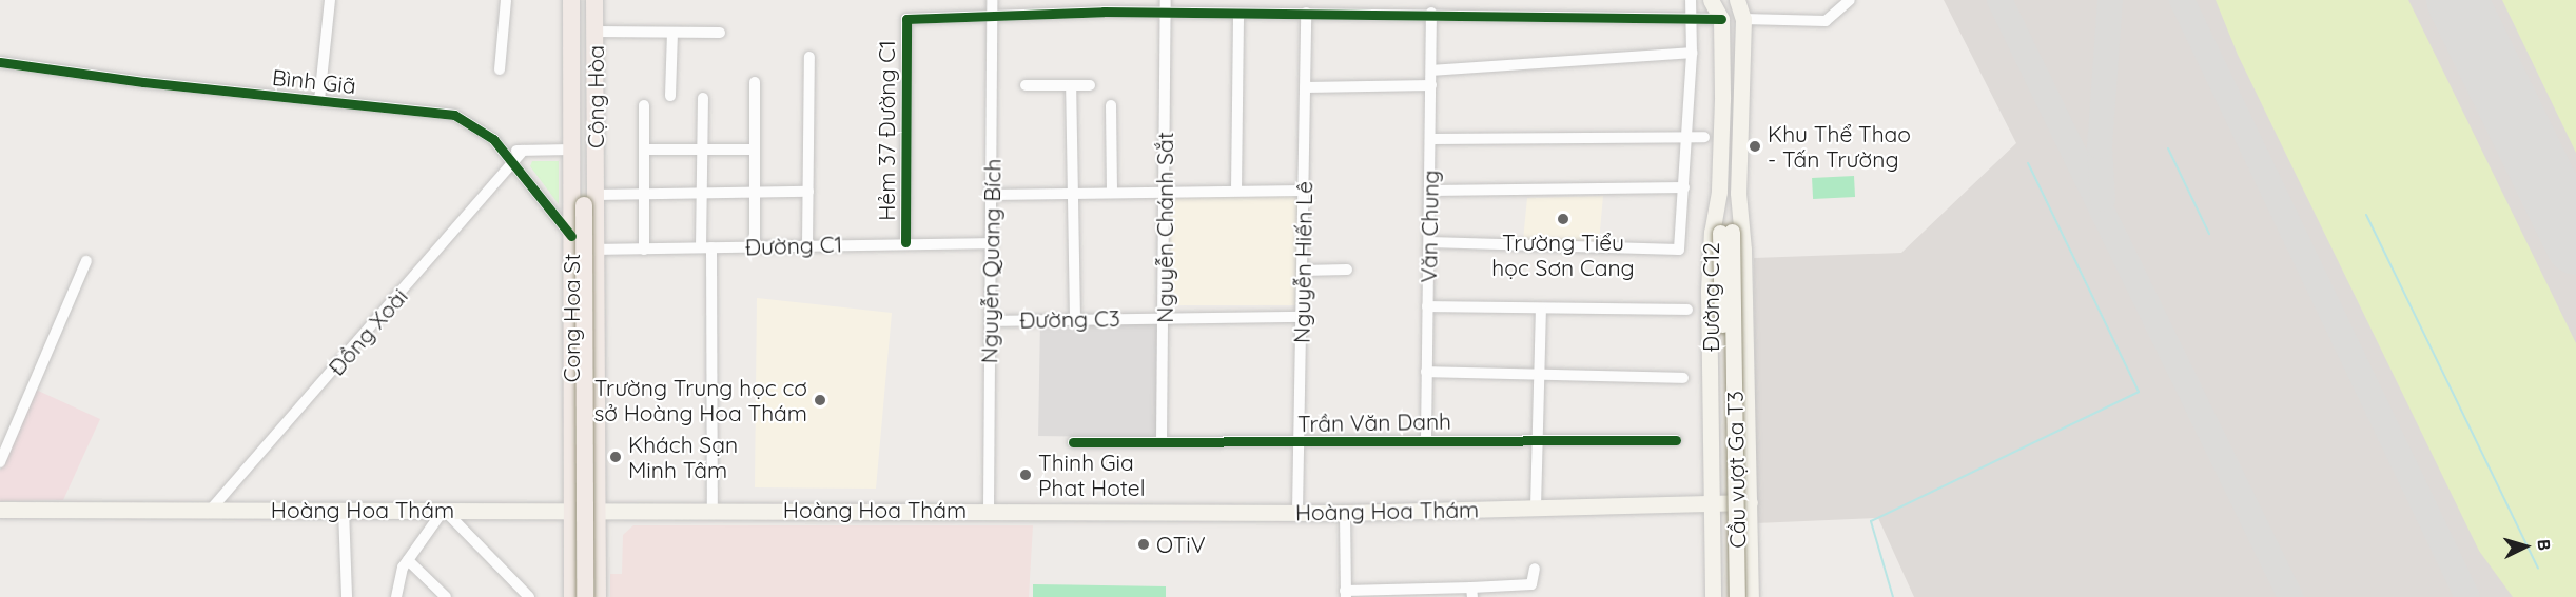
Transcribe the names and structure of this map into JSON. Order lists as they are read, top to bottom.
{
  "streets": {
    "main road": [
      "Cộng Hòa",
      "Đường C12",
      "Cong Hoa St",
      "Cầu vượt Ga T3",
      "Hoàng Hoa Thám"
    ],
    "street": [
      "Bình Giã",
      "Hẻm 37 Đường C1",
      "Văn Chung",
      "Nguyễn Chánh Sắt",
      "Đường C1",
      "Nguyễn Quang Bích",
      "Nguyễn Hiến Lê",
      "Đường C3",
      "Đồng Xoài",
      "Trần Văn Danh"
    ]
  },
  "crossings": [
    ["Bình Giã", "Cong Hoa St"],
    ["Bình Giã", "Đồng Xoài"],
    ["Cộng Hòa", "Cong Hoa St"],
    ["Hẻm 37 Đường C1", "Đường C1"],
    ["Hẻm 37 Đường C1", "Nguyễn Quang Bích"],
    ["Văn Chung", "Trần Văn Danh"],
    ["Nguyễn Chánh Sắt", "Đường C3"],
    ["Nguyễn Chánh Sắt", "Trần Văn Danh"],
    ["Đường C1", "Nguyễn Quang Bích"],
    ["Đường C1", "Cong Hoa St"],
    ["Nguyễn Quang Bích", "Đường C3"],
    ["Nguyễn Quang Bích", "Hoàng Hoa Thám"],
    ["Nguyễn Hiến Lê", "Đường C3"],
    ["Nguyễn Hiến Lê", "Trần Văn Danh"],
    ["Nguyễn Hiến Lê", "Hoàng Hoa Thám"],
    ["Đường C12", "Cầu vượt Ga T3"],
    ["Đường C12", "Hoàng Hoa Thám"],
    ["Cong Hoa St", "Hoàng Hoa Thám"],
    ["Đồng Xoài", "Hoàng Hoa Thám"]
  ],
  "places": [
    "Khu Thể Thao - Tấn Trường",
    "Trường Tiểu học Sơn Cang",
    "Trường Trung học cơ sở Hoàng Hoa Thám",
    "Khách Sạn Minh Tâm",
    "Thinh Gia Phat Hotel",
    "OTiV"
  ],
  "north": "right"
}
